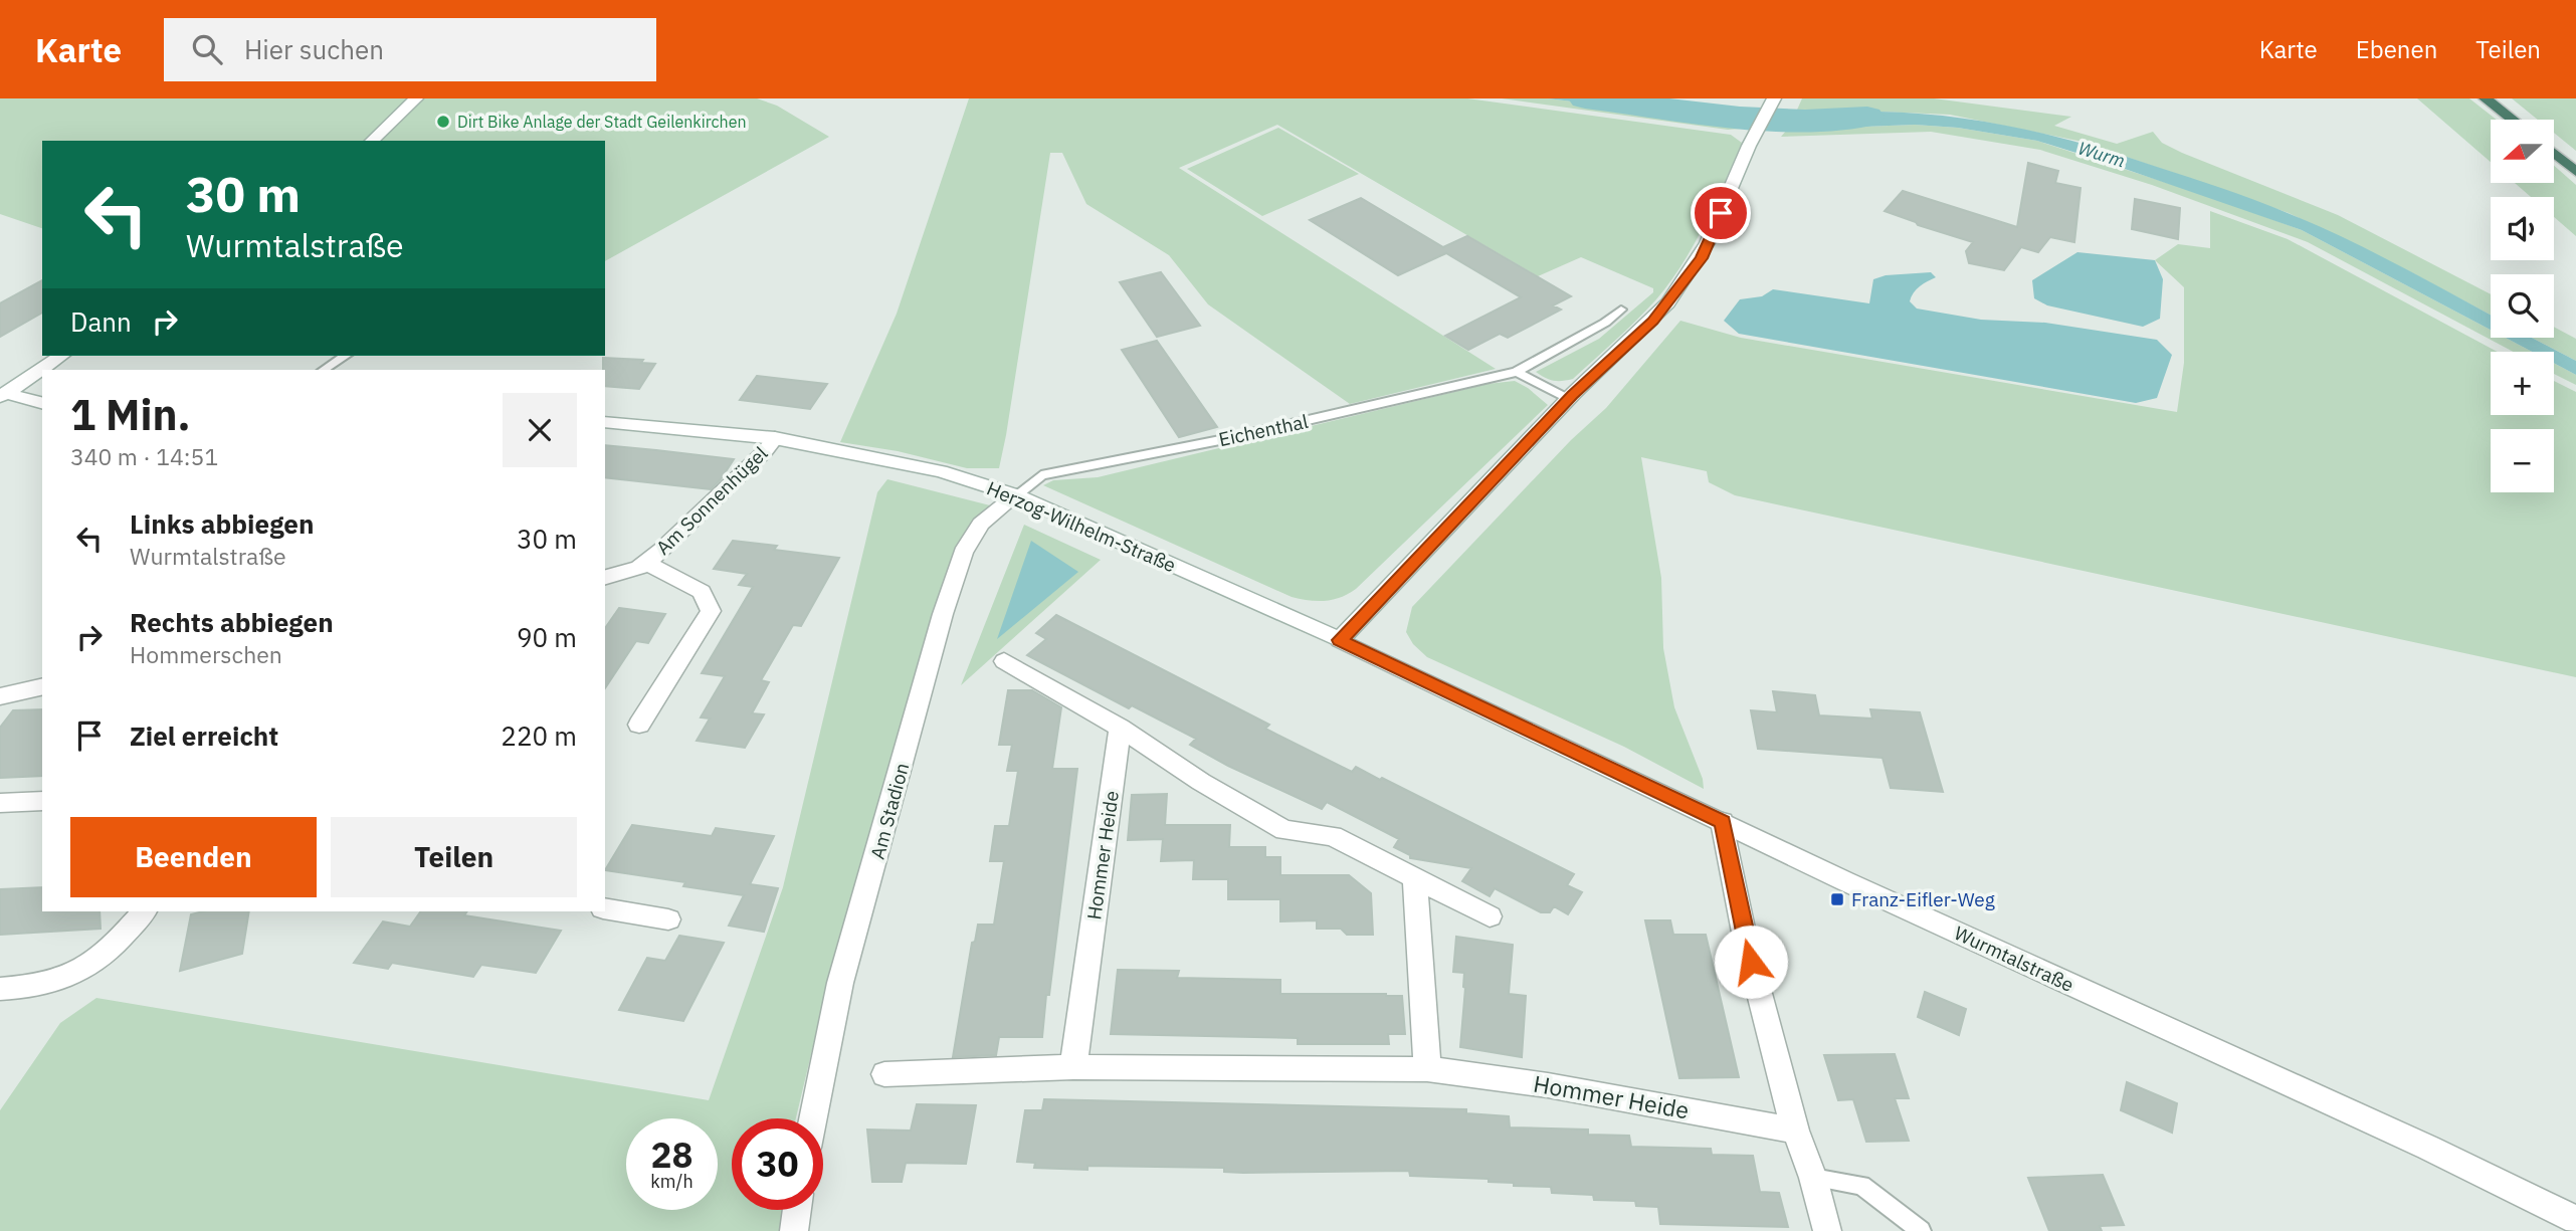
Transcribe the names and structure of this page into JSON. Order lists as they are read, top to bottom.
{
  "streets": {
    "street": [
      "Am Sonnenhügel",
      "Herzog-Wilhelm-Straße",
      "Am Stadion",
      "Hommer Heide",
      "Wurmtalstraße"
    ],
    "lane": ["Eichenthal"]
  },
  "crossings": [
    ["Eichenthal", "Herzog-Wilhelm-Straße"],
    ["Eichenthal", "Am Stadion"],
    ["Am Sonnenhügel", "Herzog-Wilhelm-Straße"],
    ["Herzog-Wilhelm-Straße", "Am Stadion"],
    ["Herzog-Wilhelm-Straße", "Wurmtalstraße"]
  ],
  "water": ["Wurm"],
  "places": {
    "other": ["Dirt Bike Anlage der Stadt Geilenkirchen"],
    "transit": ["Franz-Eifler-Weg"]
  },
  "north": "left",
  "page": {
    "header": "Karte",
    "search": "Hier suchen",
    "nav": ["Karte", "Ebenen", "Teilen"],
    "map_buttons": ["+", "−"],
    "turn": ["30 m", "Wurmtalstraße"],
    "then": "Dann",
    "heading": ["1 Min.", "340 m · 14:51"],
    "list": [
      {
        "name": "Links abbiegen",
        "note": "Wurmtalstraße",
        "value": "30 m"
      },
      {
        "name": "Rechts abbiegen",
        "note": "Hommerschen",
        "value": "90 m"
      },
      {
        "name": "Ziel erreicht",
        "value": "220 m"
      }
    ],
    "buttons": ["Beenden", "Teilen"],
    "speed": "28 km/h",
    "limit": "30"
  }
}
